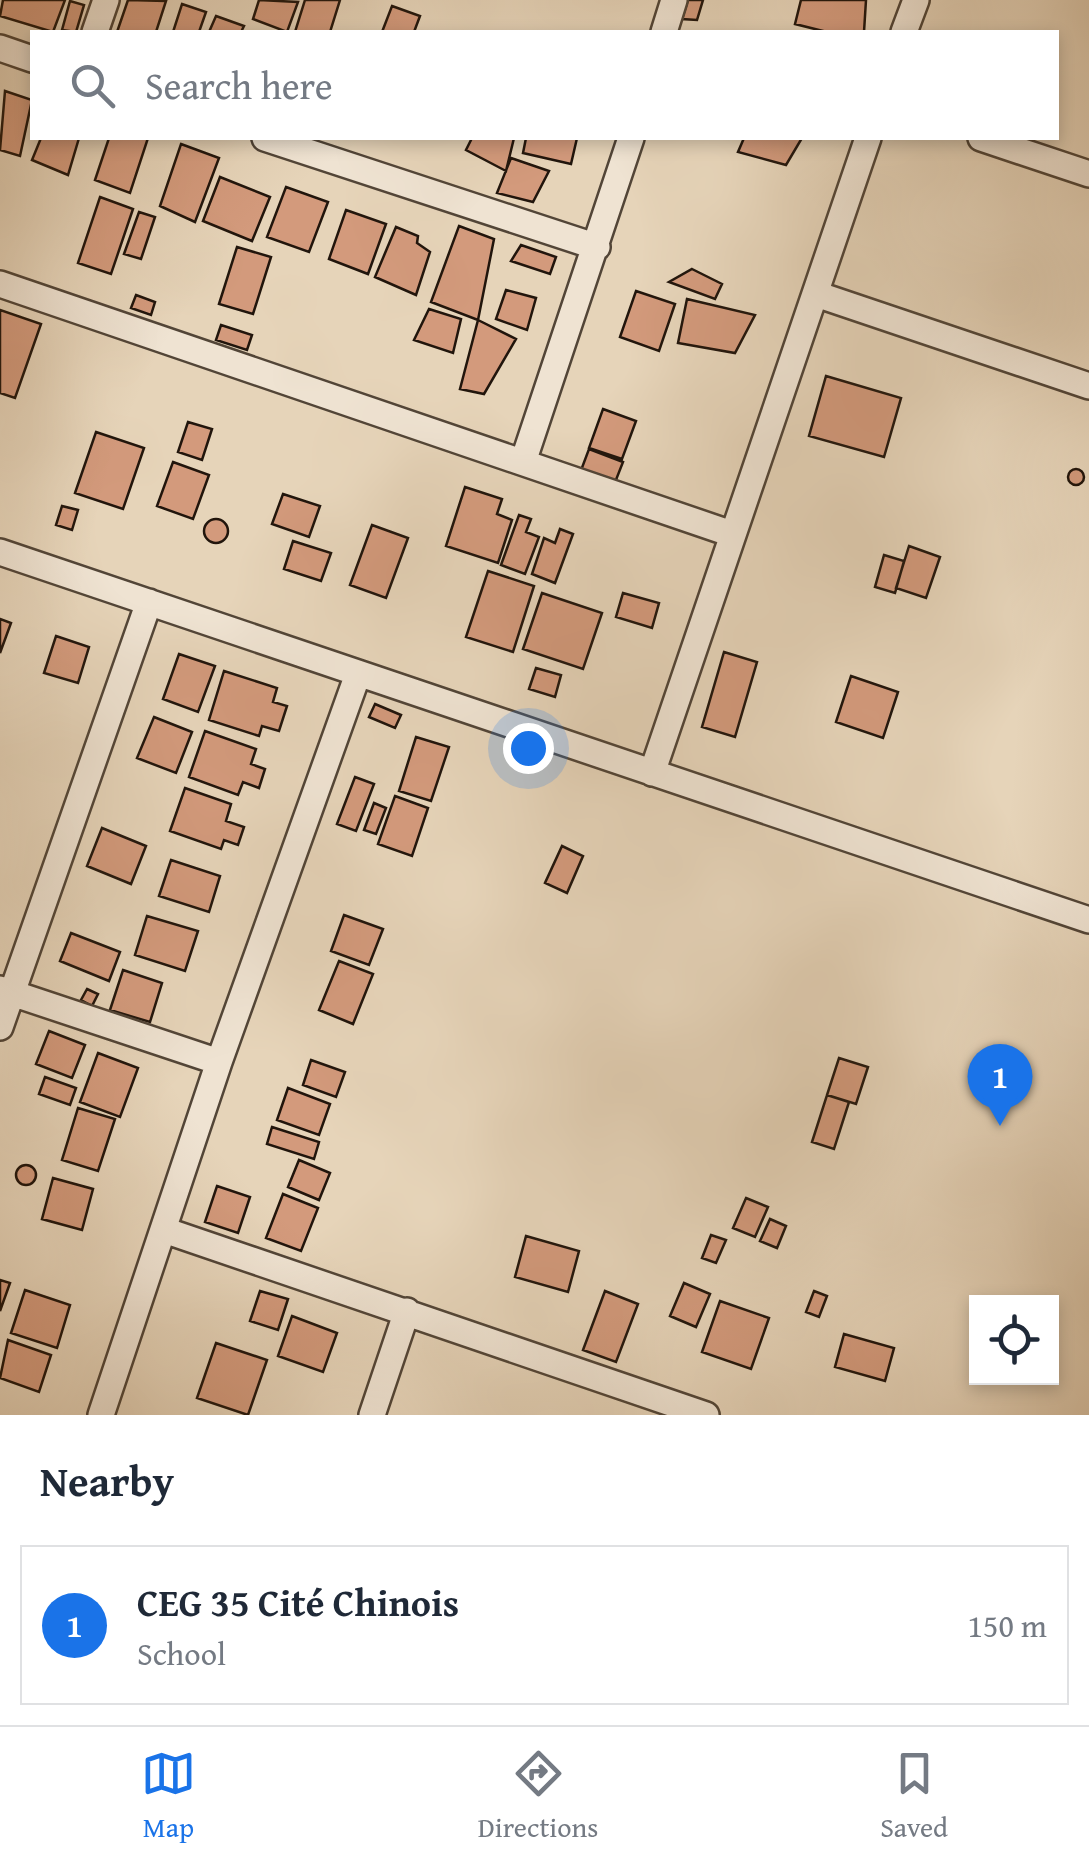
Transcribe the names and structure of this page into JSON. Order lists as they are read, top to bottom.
{
  "page": {
    "search": "Search here",
    "pins": "1",
    "heading": "Nearby",
    "list": [
      {
        "mark": "1",
        "name": "CEG 35 Cité Chinois",
        "note": "School",
        "value": "150 m"
      }
    ],
    "nav": ["Map", "Directions", "Saved"]
  }
}
